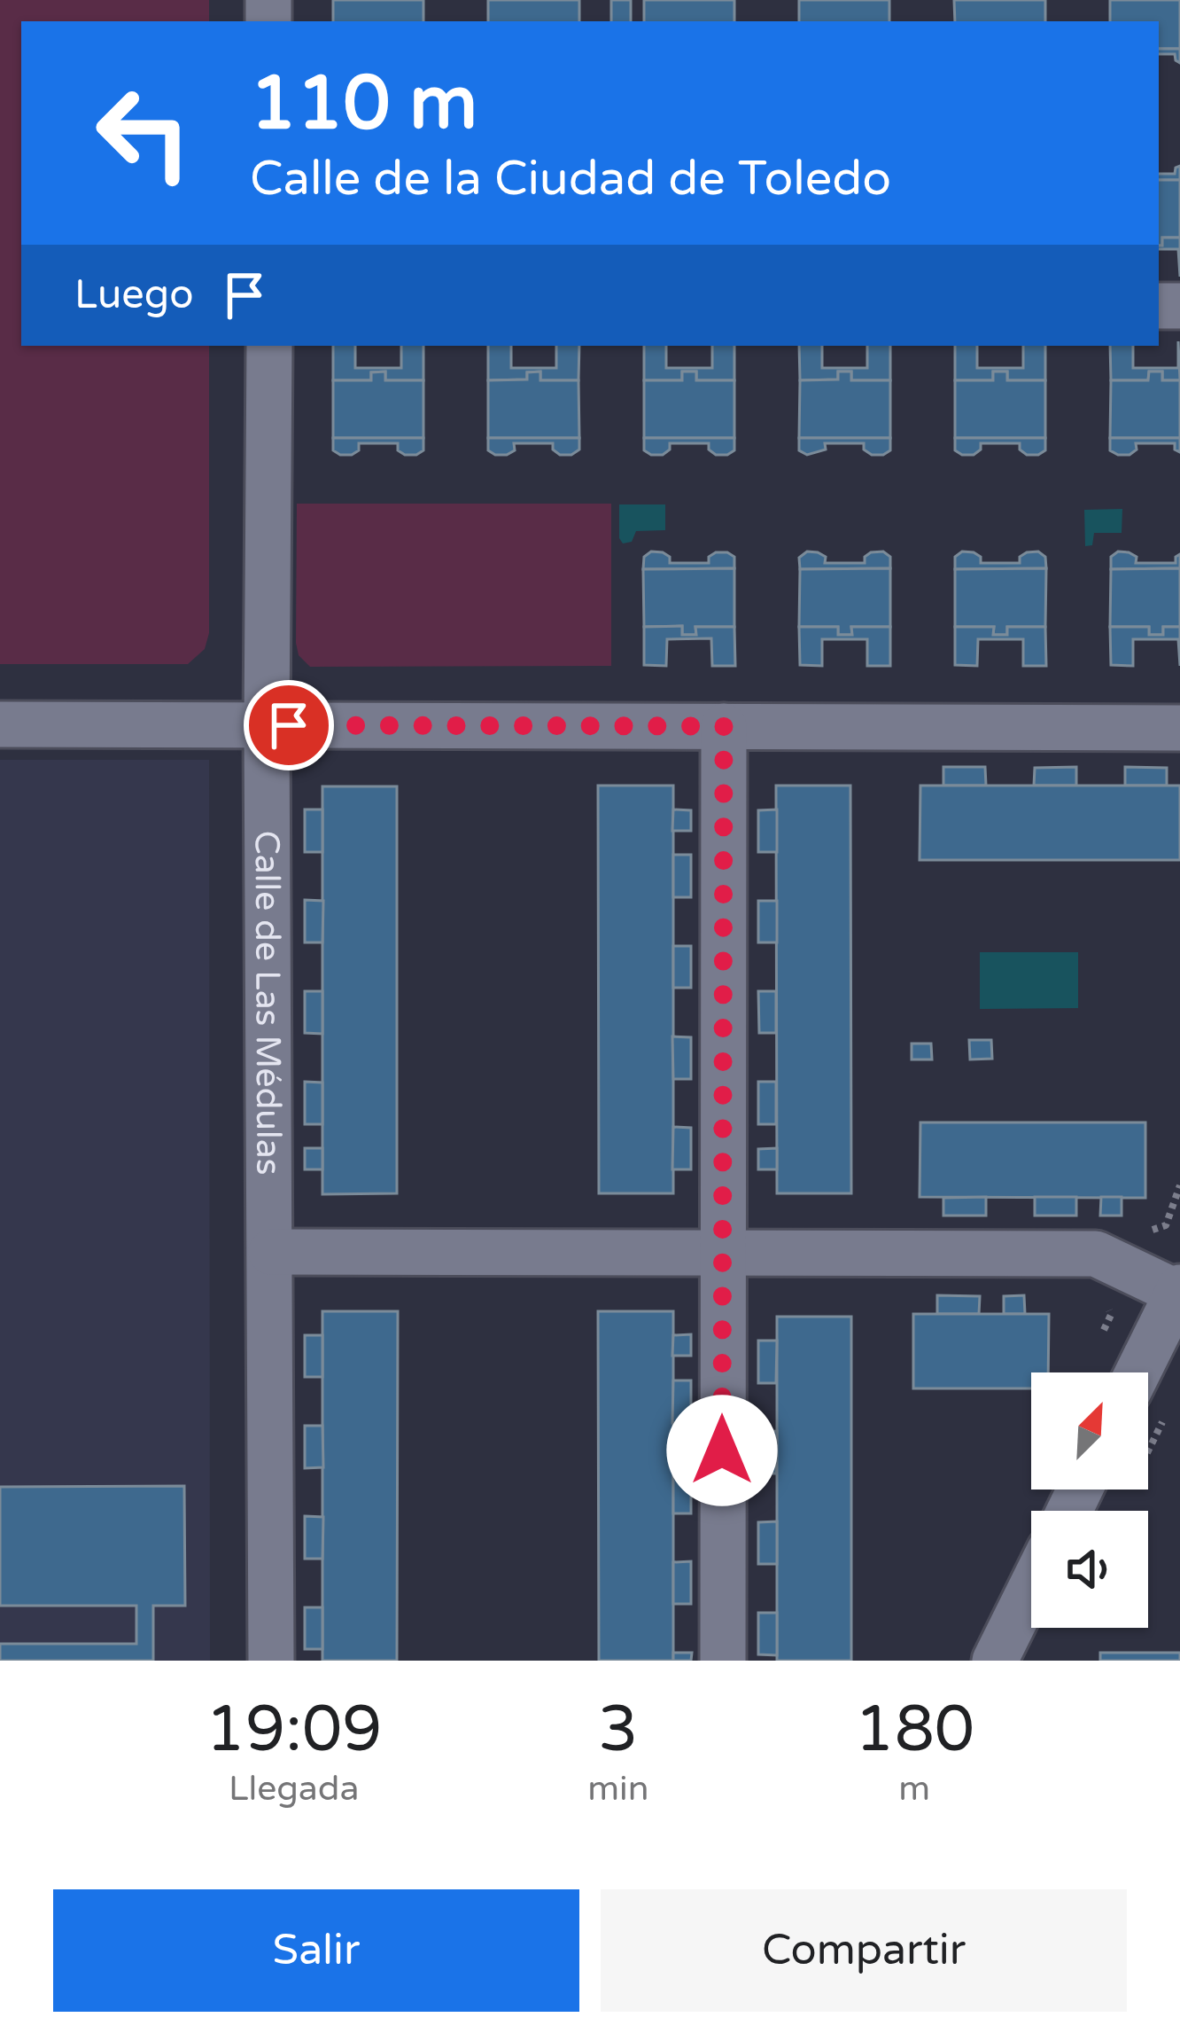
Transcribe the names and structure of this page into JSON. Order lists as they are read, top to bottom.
{
  "streets": {
    "street": ["Calle de Las Médulas"]
  },
  "north": "top right",
  "page": {
    "turn": ["110 m", "Calle de la Ciudad de Toledo"],
    "then": "Luego",
    "eta": [
      "19:09",
      "Llegada",
      "3",
      "min",
      "180",
      "m"
    ],
    "buttons": ["Salir", "Compartir"]
  }
}
